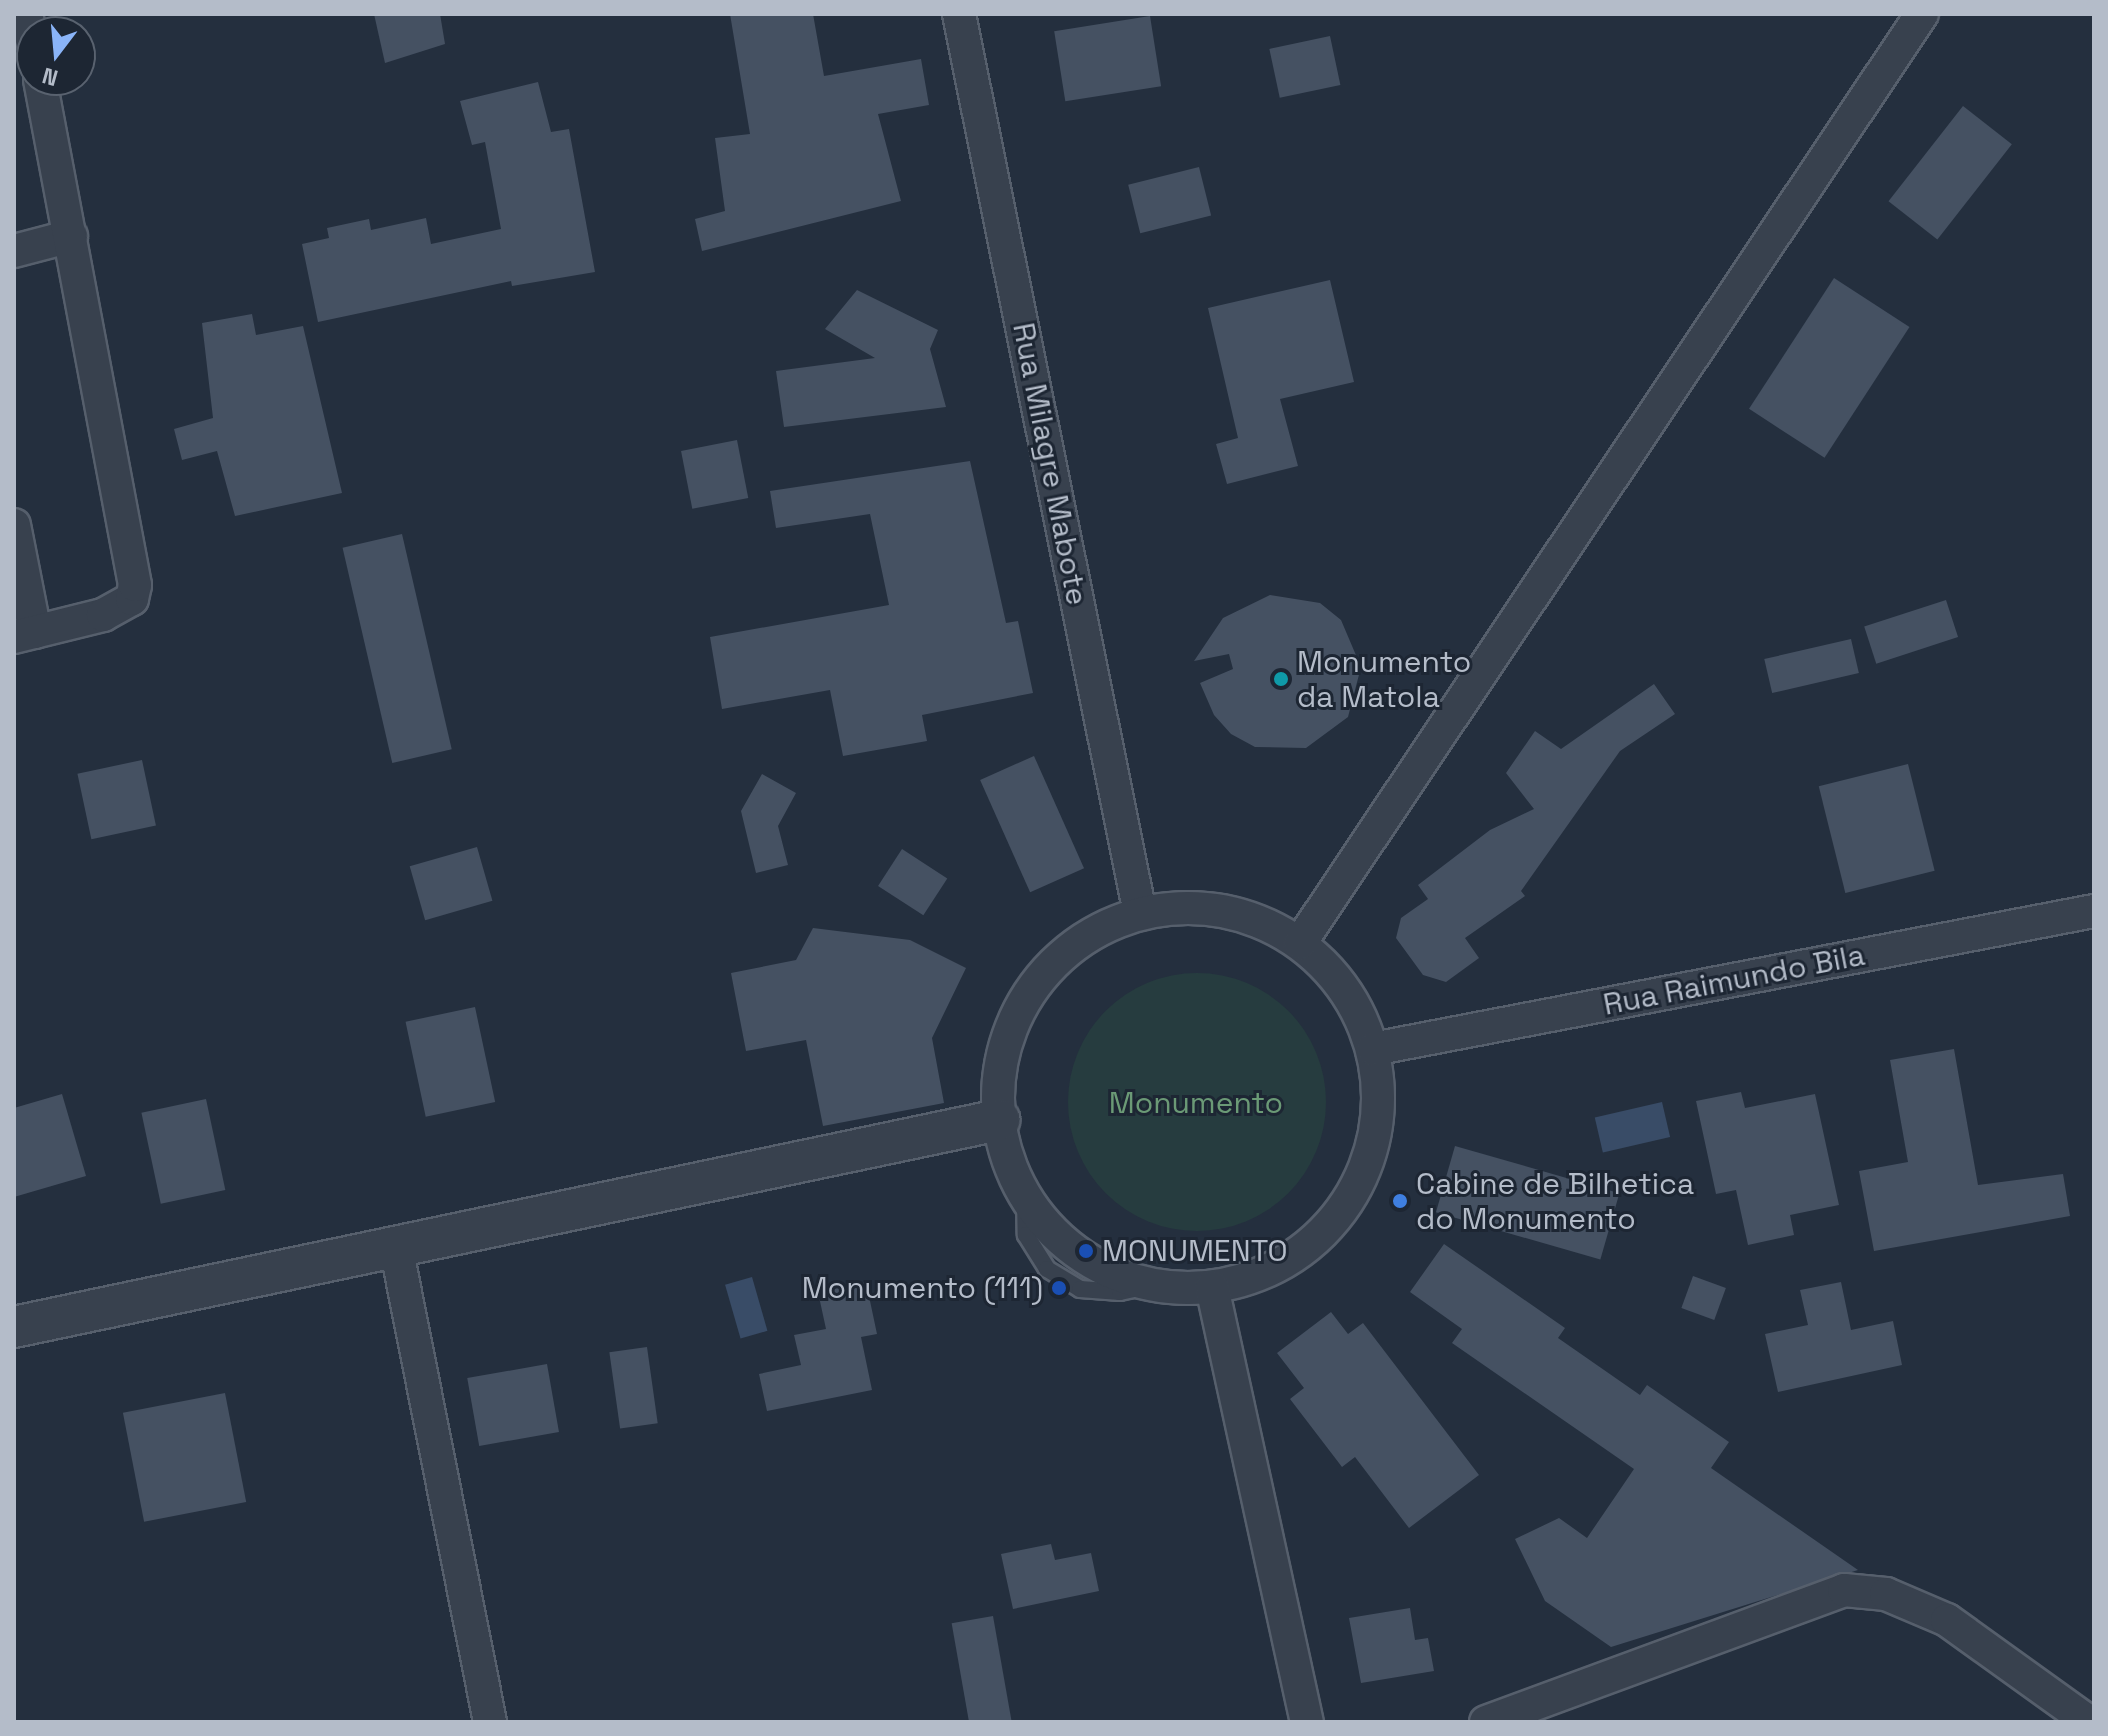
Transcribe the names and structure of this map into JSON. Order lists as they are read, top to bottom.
{
  "streets": {
    "street": ["Rua Milagre Mabote", "Rua Raimundo Bila"]
  },
  "parks": ["Monumento"],
  "places": [
    "Monumento da Matola",
    "Cabine de Bilhetica do Monumento",
    "MONUMENTO",
    "Monumento (111)"
  ],
  "north": "bottom"
}
